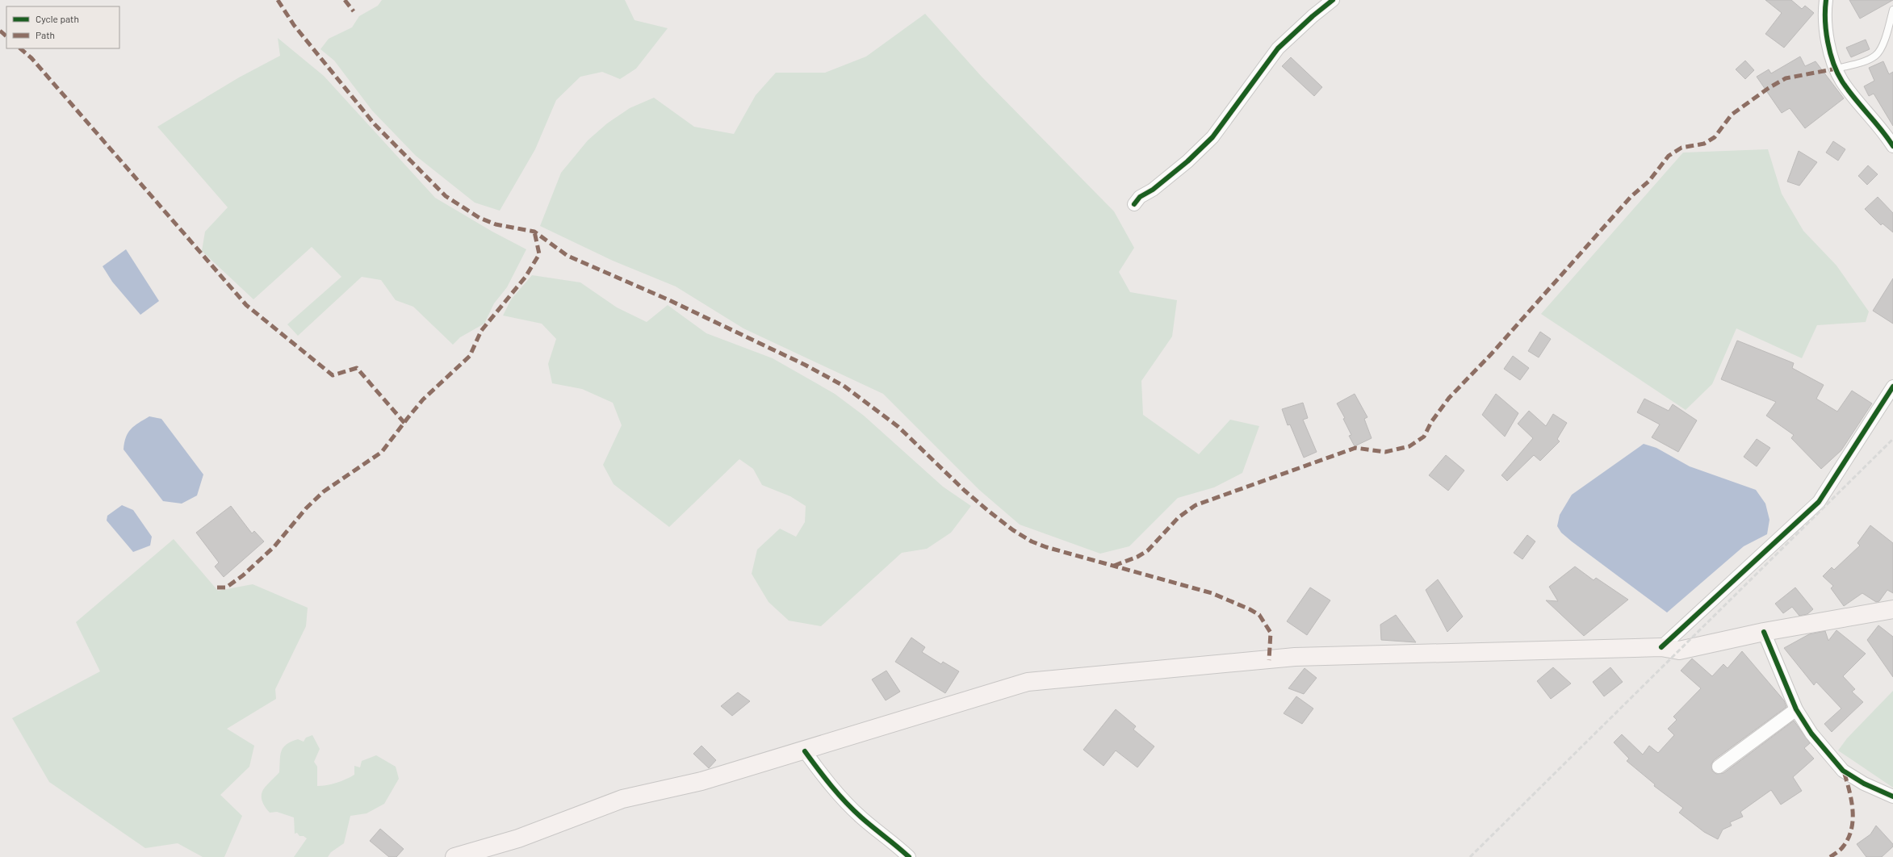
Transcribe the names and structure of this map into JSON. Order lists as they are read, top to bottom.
{
  "legend": ["Cycle path", "Path"]
}
